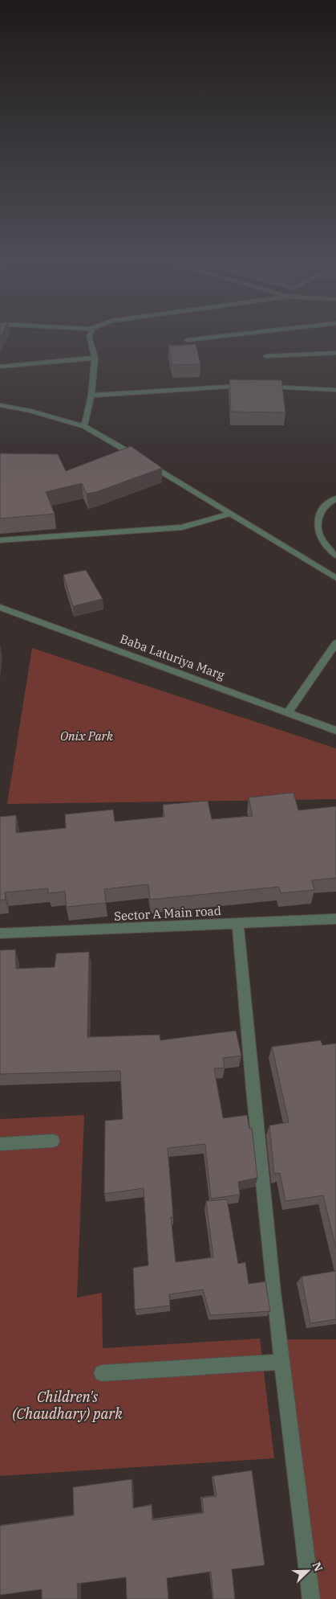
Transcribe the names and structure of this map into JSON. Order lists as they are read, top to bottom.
{
  "streets": {
    "street": ["Baba Laturiya Marg", "Sector A Main road"]
  },
  "parks": ["Onix Park", "Children's (Chaudhary) park"],
  "north": "top right"
}
